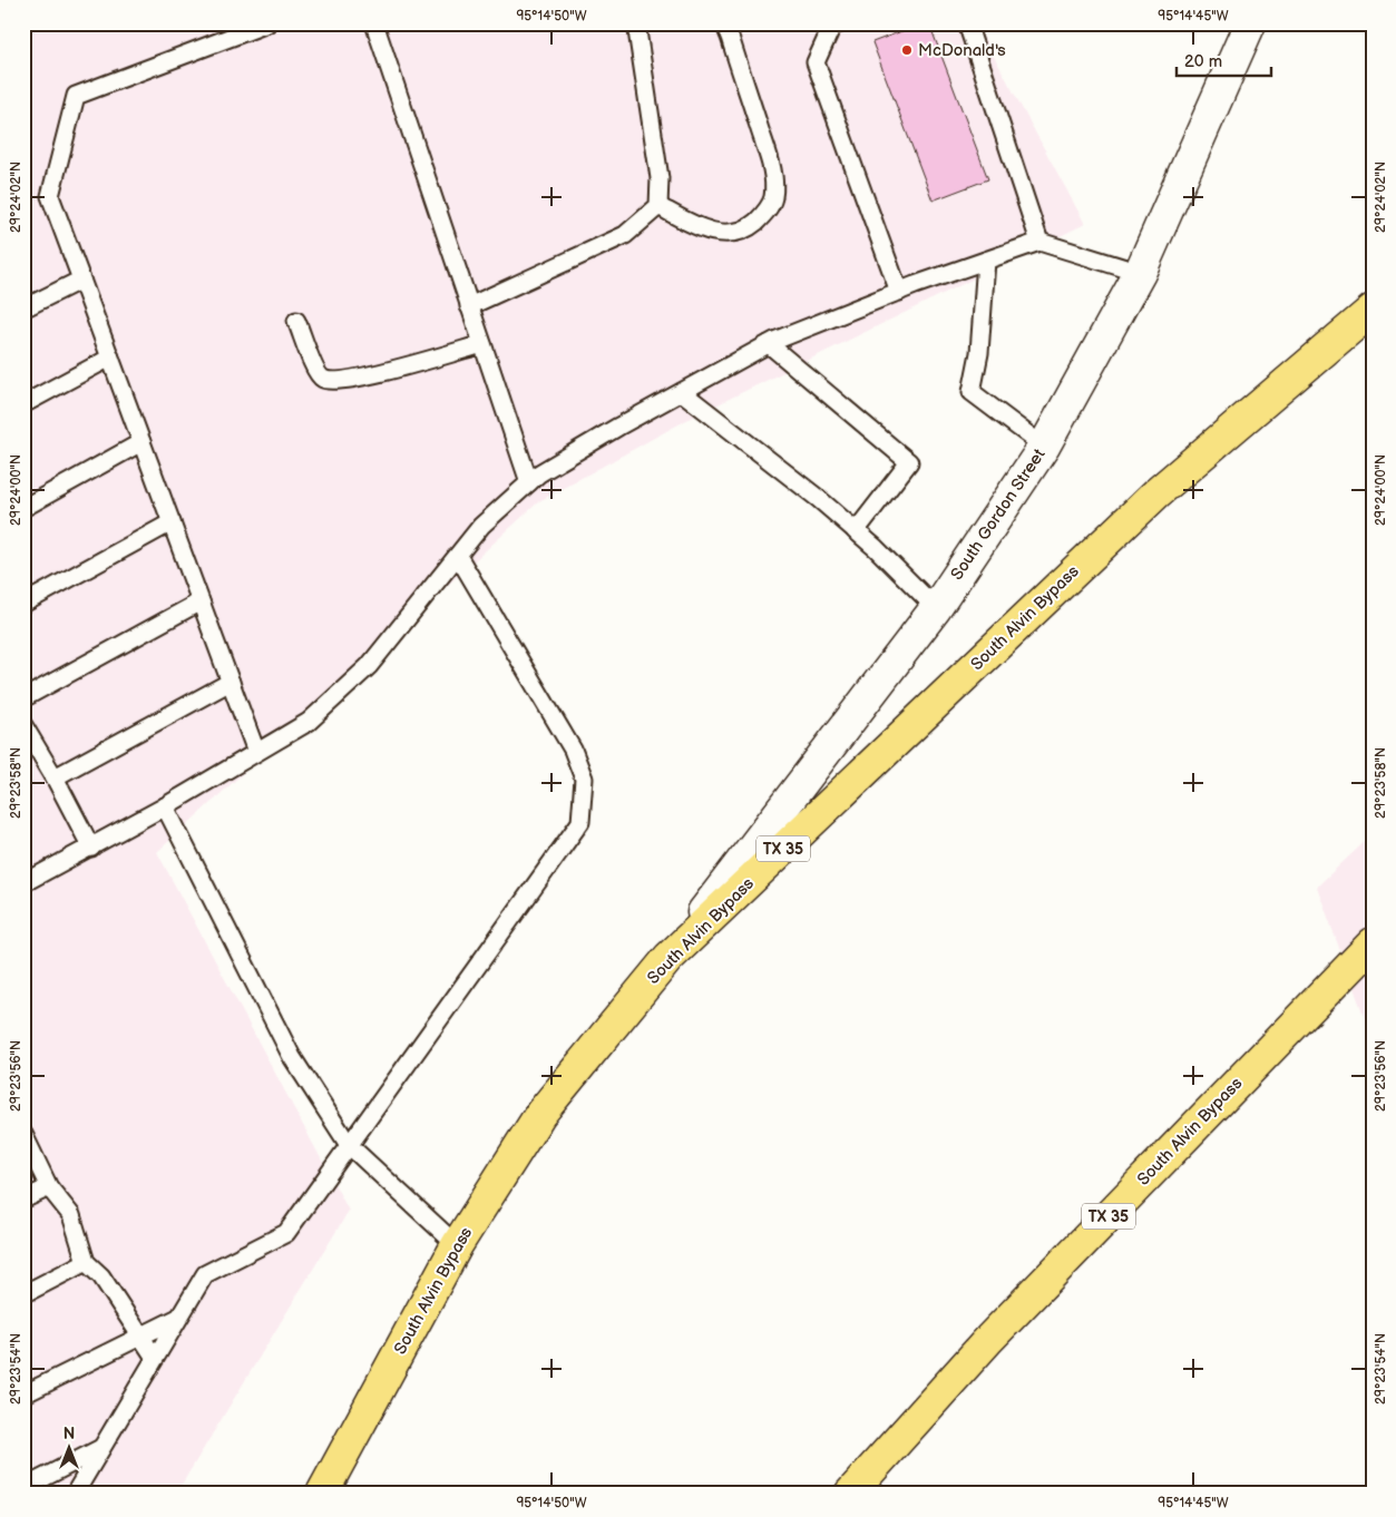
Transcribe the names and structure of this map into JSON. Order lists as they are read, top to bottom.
{
  "streets": {
    "main road": ["South Gordon Street", "South Alvin Bypass", "TX 35"]
  },
  "crossings": [
    ["South Gordon Street", "South Alvin Bypass"]
  ],
  "places": ["McDonald's"],
  "scale_bar": "20 m",
  "north": "top",
  "coordinates": [
    "95°14'50\"W",
    "95°14'45\"W",
    "29°24'02\"N",
    "29°24'00\"N",
    "29°23'58\"N",
    "29°23'56\"N",
    "29°23'54\"N"
  ]
}
